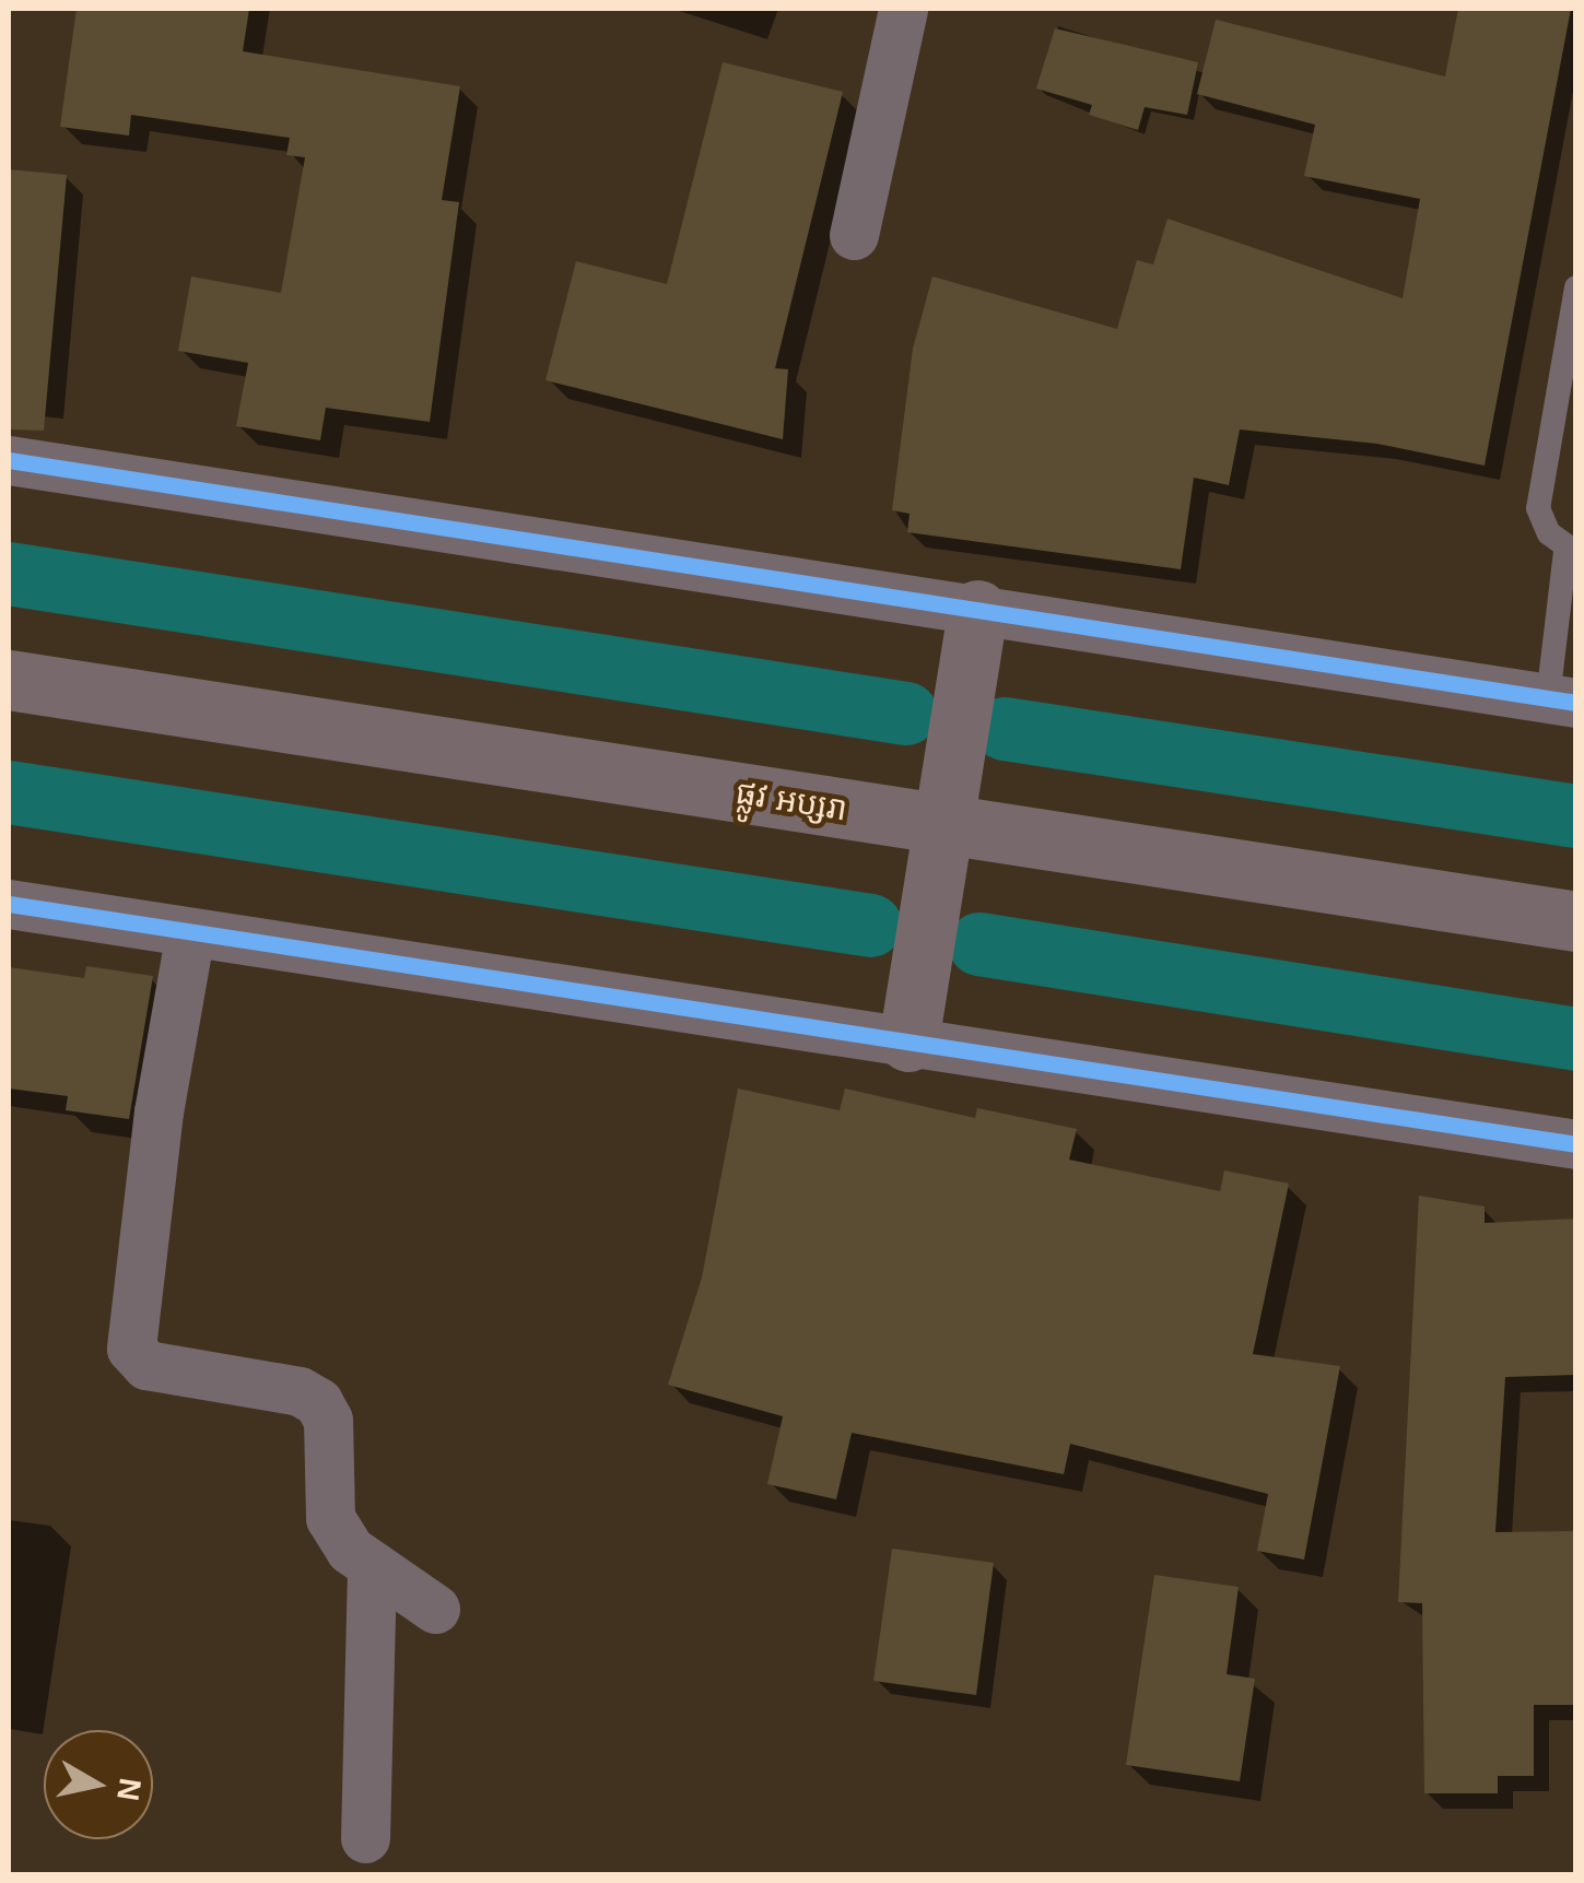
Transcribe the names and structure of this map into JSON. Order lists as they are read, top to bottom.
{
  "streets": {
    "main road": ["ផ្លូវ អប្សរា"]
  },
  "north": "right"
}
